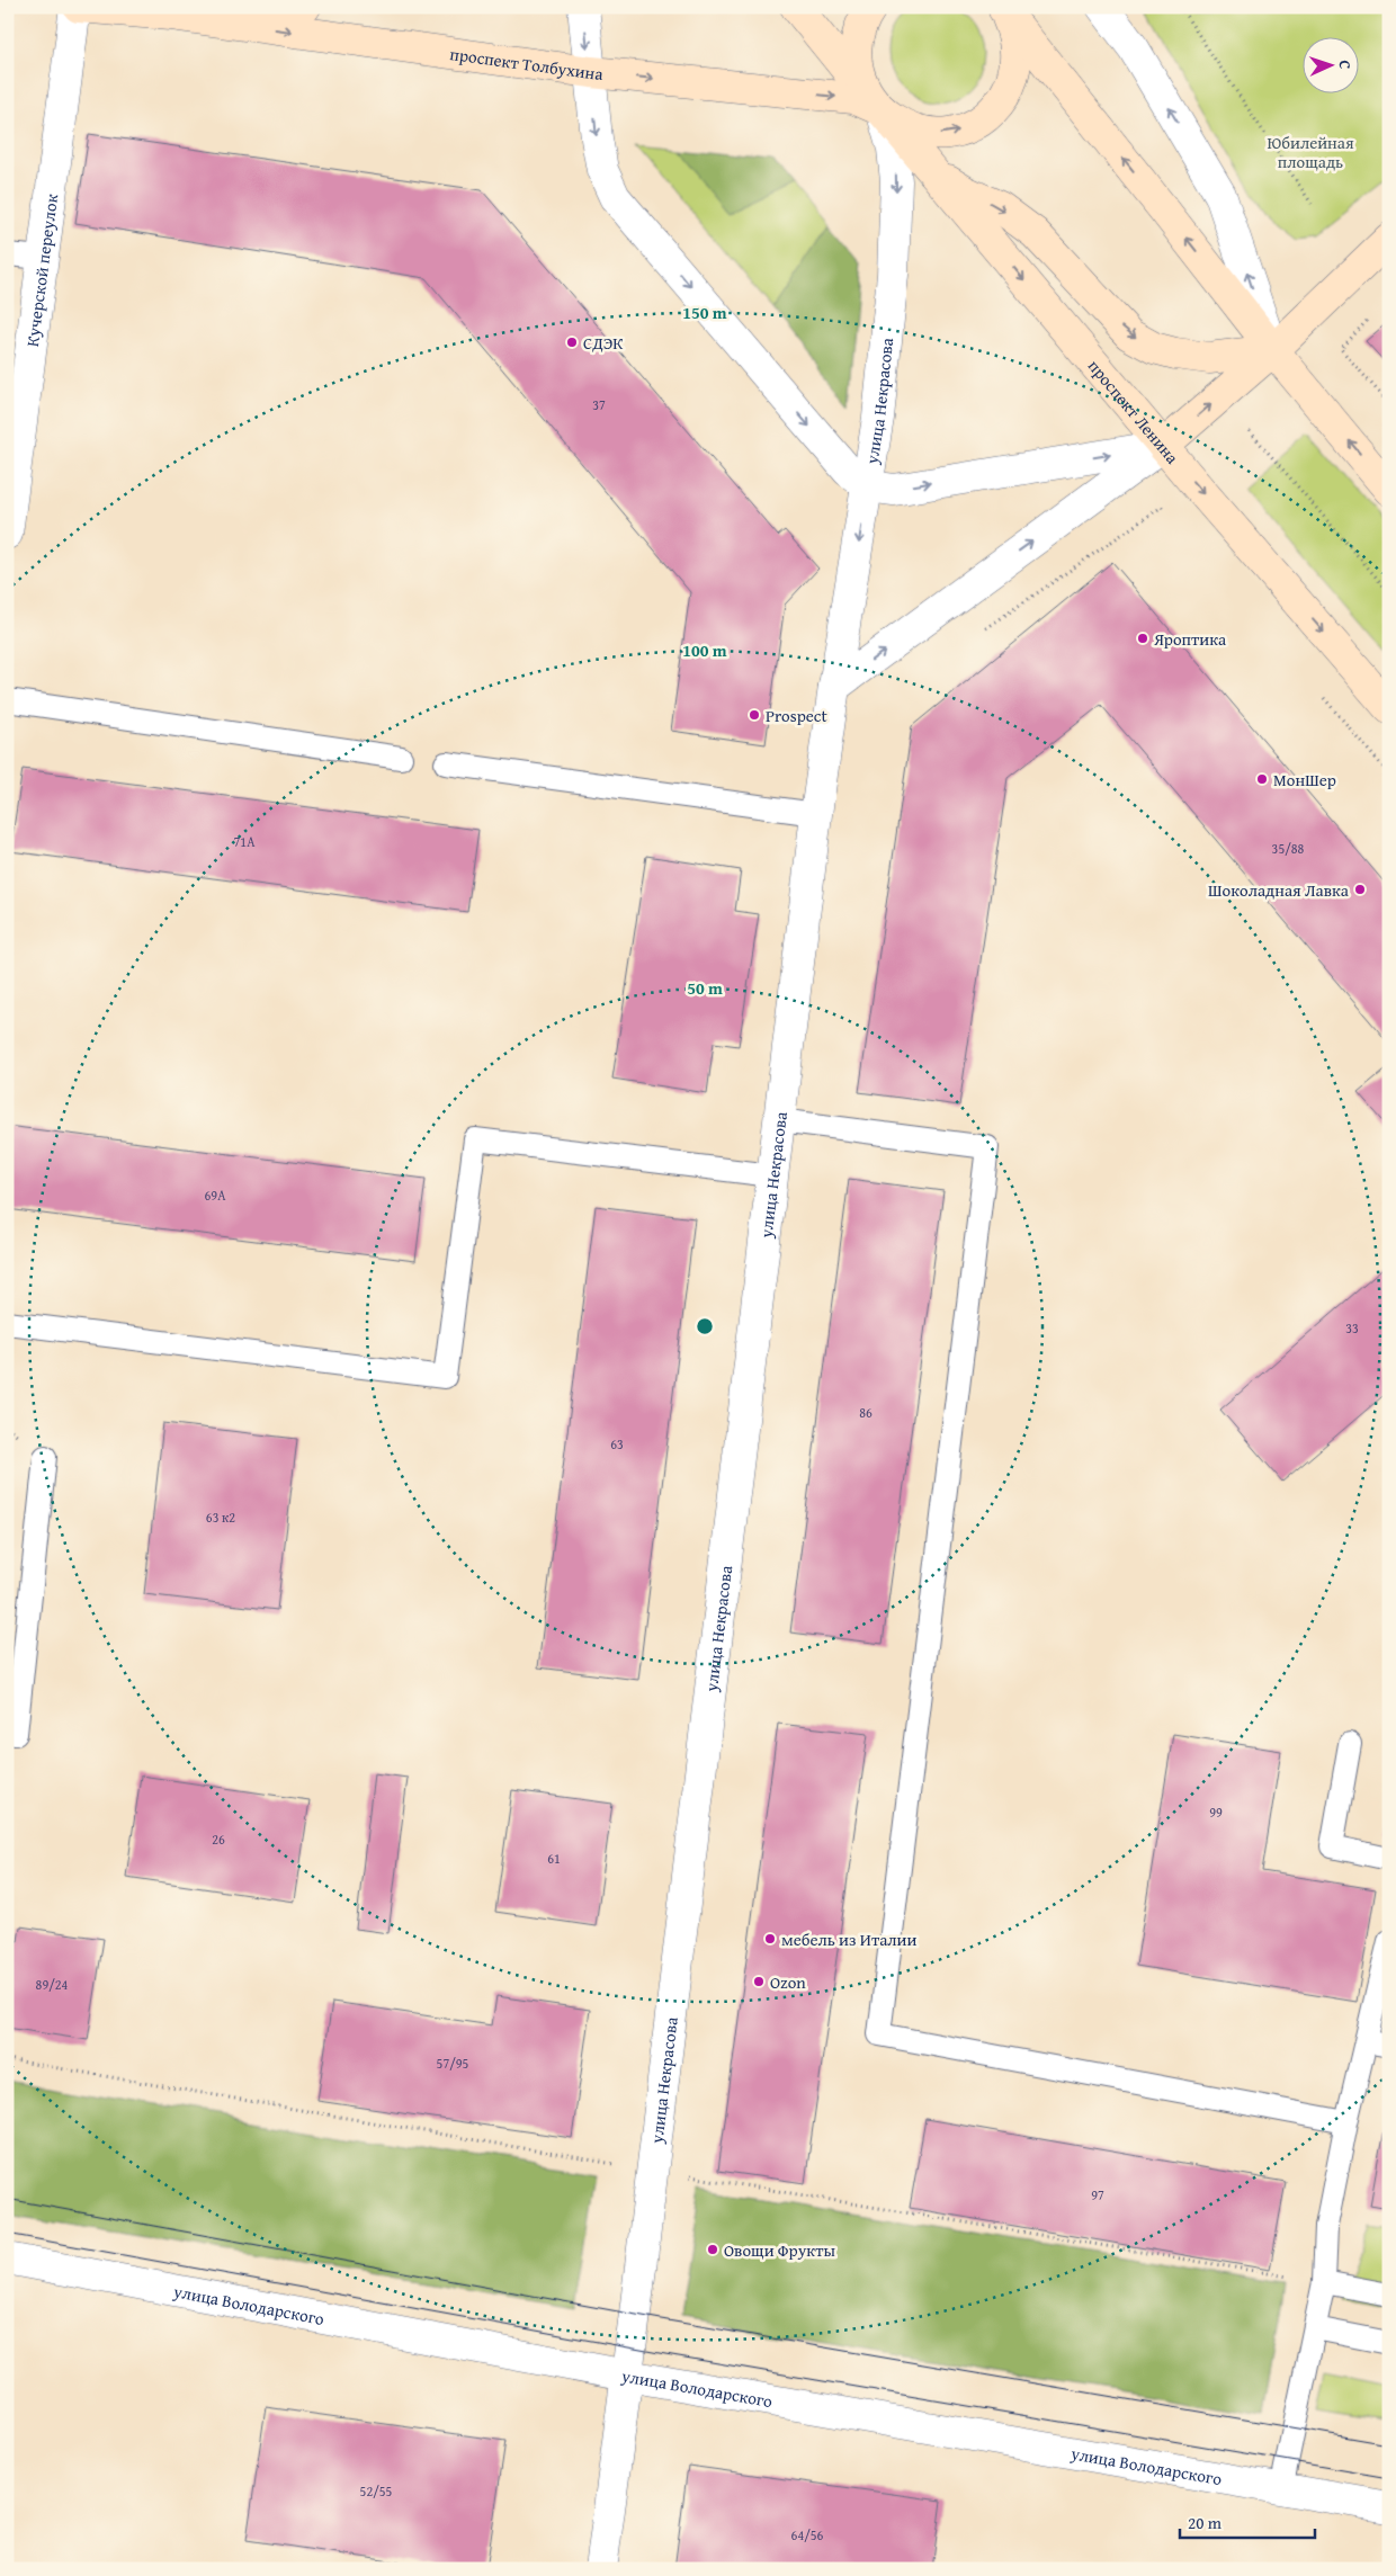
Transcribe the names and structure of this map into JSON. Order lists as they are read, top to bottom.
{
  "streets": {
    "main road": ["проспект Толбухина", "проспект Ленина"],
    "street": ["Кучерской переулок", "улица Некрасова", "улица Володарского"]
  },
  "crossings": [
    ["проспект Толбухина", "Кучерской переулок"],
    ["проспект Толбухина", "улица Некрасова"],
    ["проспект Толбухина", "проспект Ленина"],
    ["улица Некрасова", "проспект Ленина"],
    ["улица Некрасова", "улица Володарского"]
  ],
  "one_way": ["проспект Толбухина"],
  "parks": ["Юбилейная площадь"],
  "places": [
    "СДЭК",
    "Яроптика",
    "Prospect",
    "МонШер",
    "Шоколадная Лавка",
    "мебель из Италии",
    "Ozon",
    "Овощи Фрукты"
  ],
  "house_numbers": [
    "37",
    "71А",
    "35/88",
    "69А",
    "33",
    "86",
    "63",
    "63 к2",
    "99",
    "26",
    "61",
    "89/24",
    "57/95",
    "97",
    "52/55",
    "64/56"
  ],
  "scale_bar": "20 m",
  "north": "right",
  "rings": ["150 m", "100 m", "50 m"]
}
